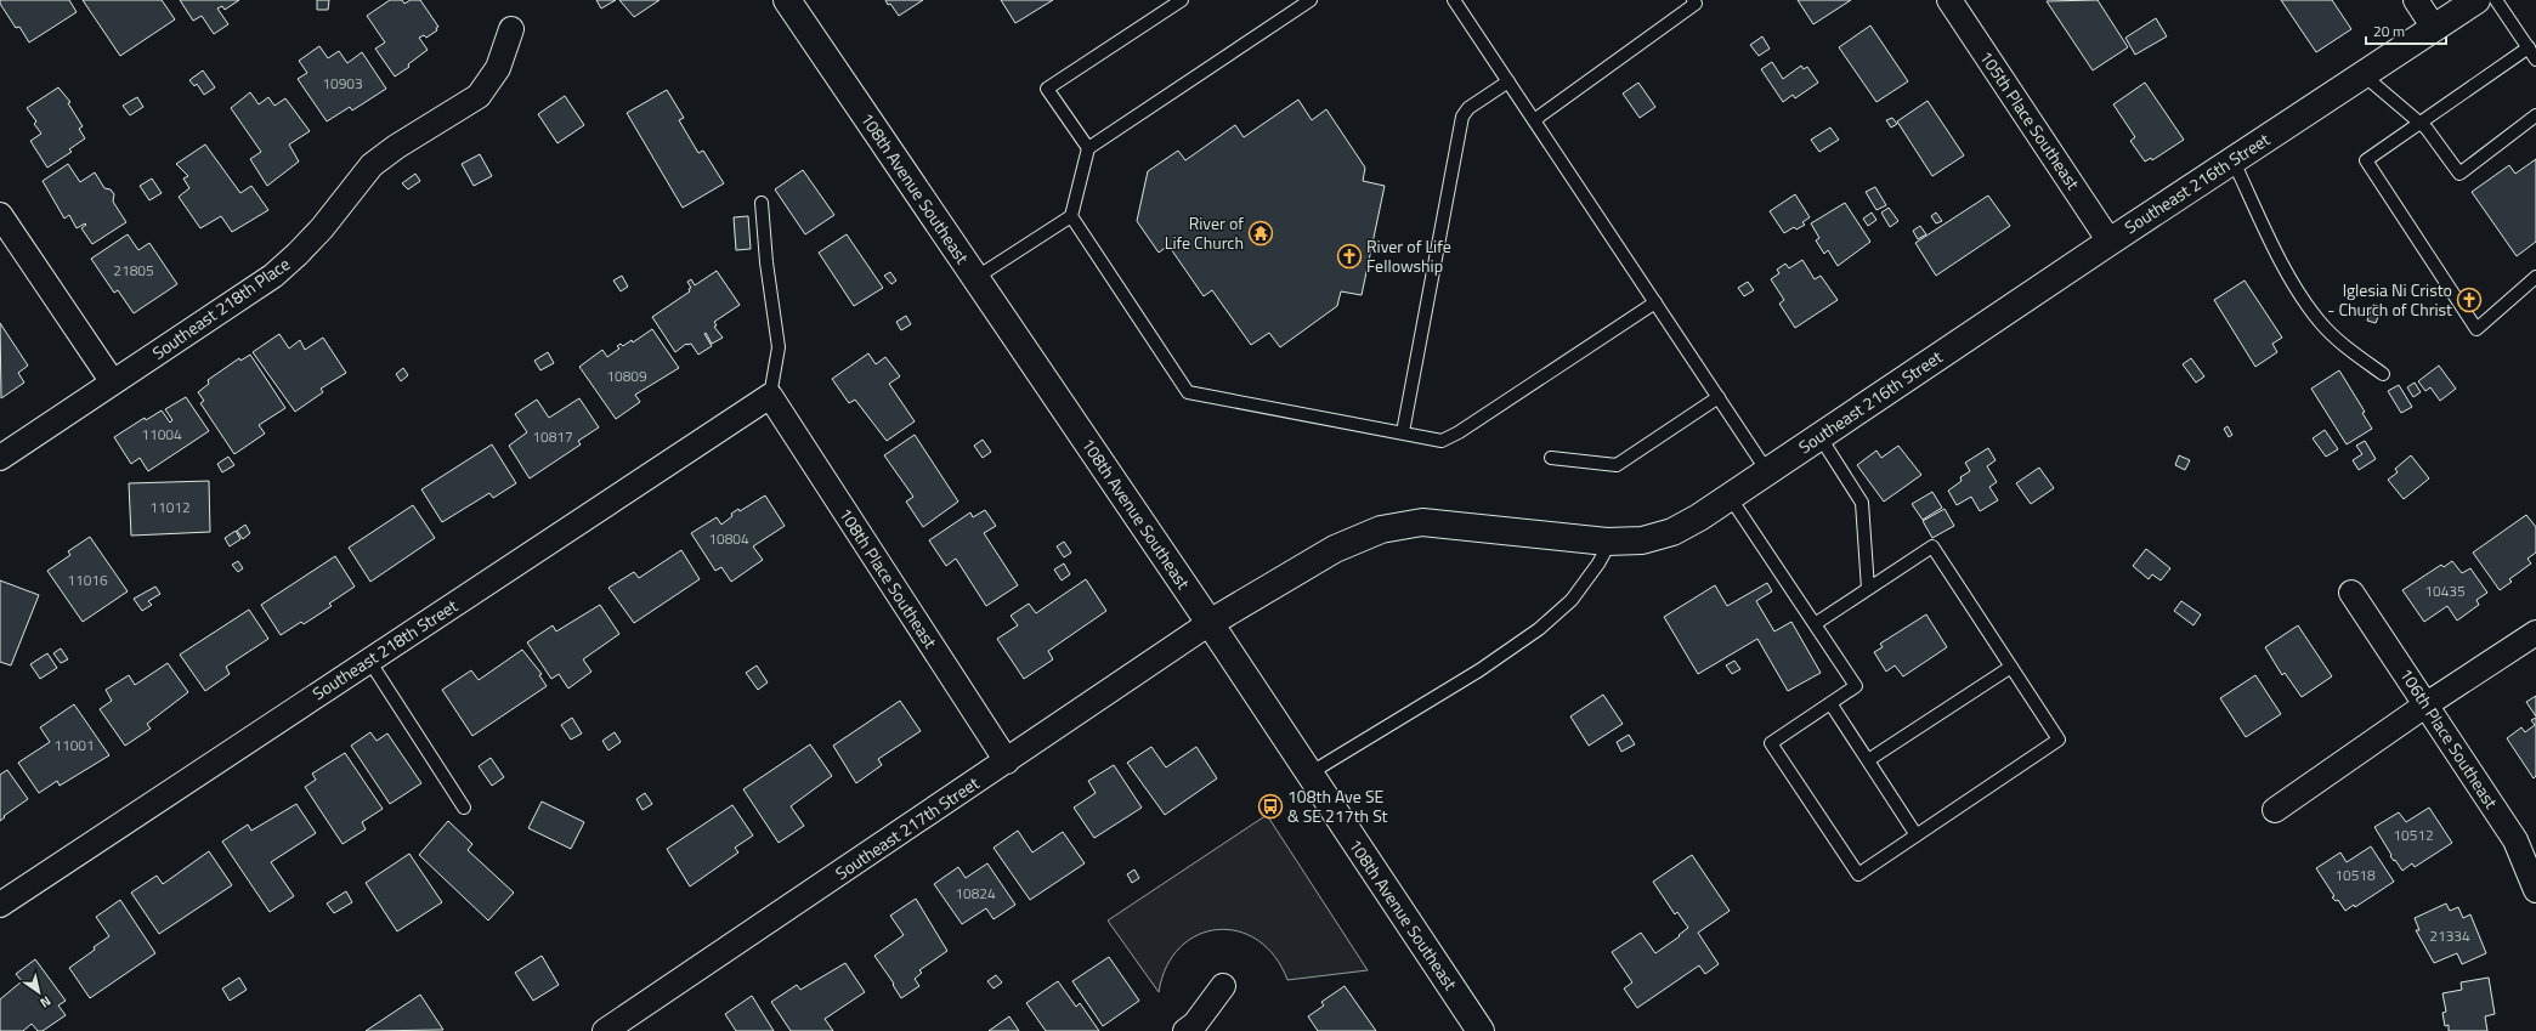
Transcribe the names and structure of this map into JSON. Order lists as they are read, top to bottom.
{
  "streets": {
    "street": [
      "105th Place Southeast",
      "Southeast 216th Street",
      "108th Avenue Southeast",
      "Southeast 218th Place",
      "108th Place Southeast",
      "Southeast 218th Street",
      "106th Place Southeast",
      "Southeast 217th Street"
    ]
  },
  "crossings": [
    ["105th Place Southeast", "Southeast 216th Street"],
    ["Southeast 216th Street", "108th Avenue Southeast"],
    ["Southeast 216th Street", "Southeast 217th Street"],
    ["108th Avenue Southeast", "Southeast 217th Street"],
    ["108th Place Southeast", "Southeast 218th Street"],
    ["108th Place Southeast", "Southeast 217th Street"]
  ],
  "places": {
    "temple": ["River of Life Church"],
    "church": ["River of Life Fellowship", "Iglesia Ni Cristo - Church of Christ"],
    "bus stop": ["108th Ave SE & SE 217th St"]
  },
  "house_numbers": [
    "10903",
    "21805",
    "10809",
    "11004",
    "10817",
    "11012",
    "10804",
    "11016",
    "10435",
    "11001",
    "10512",
    "10518",
    "10824",
    "21334"
  ],
  "scale_bar": "20 m",
  "north": "bottom right"
}
